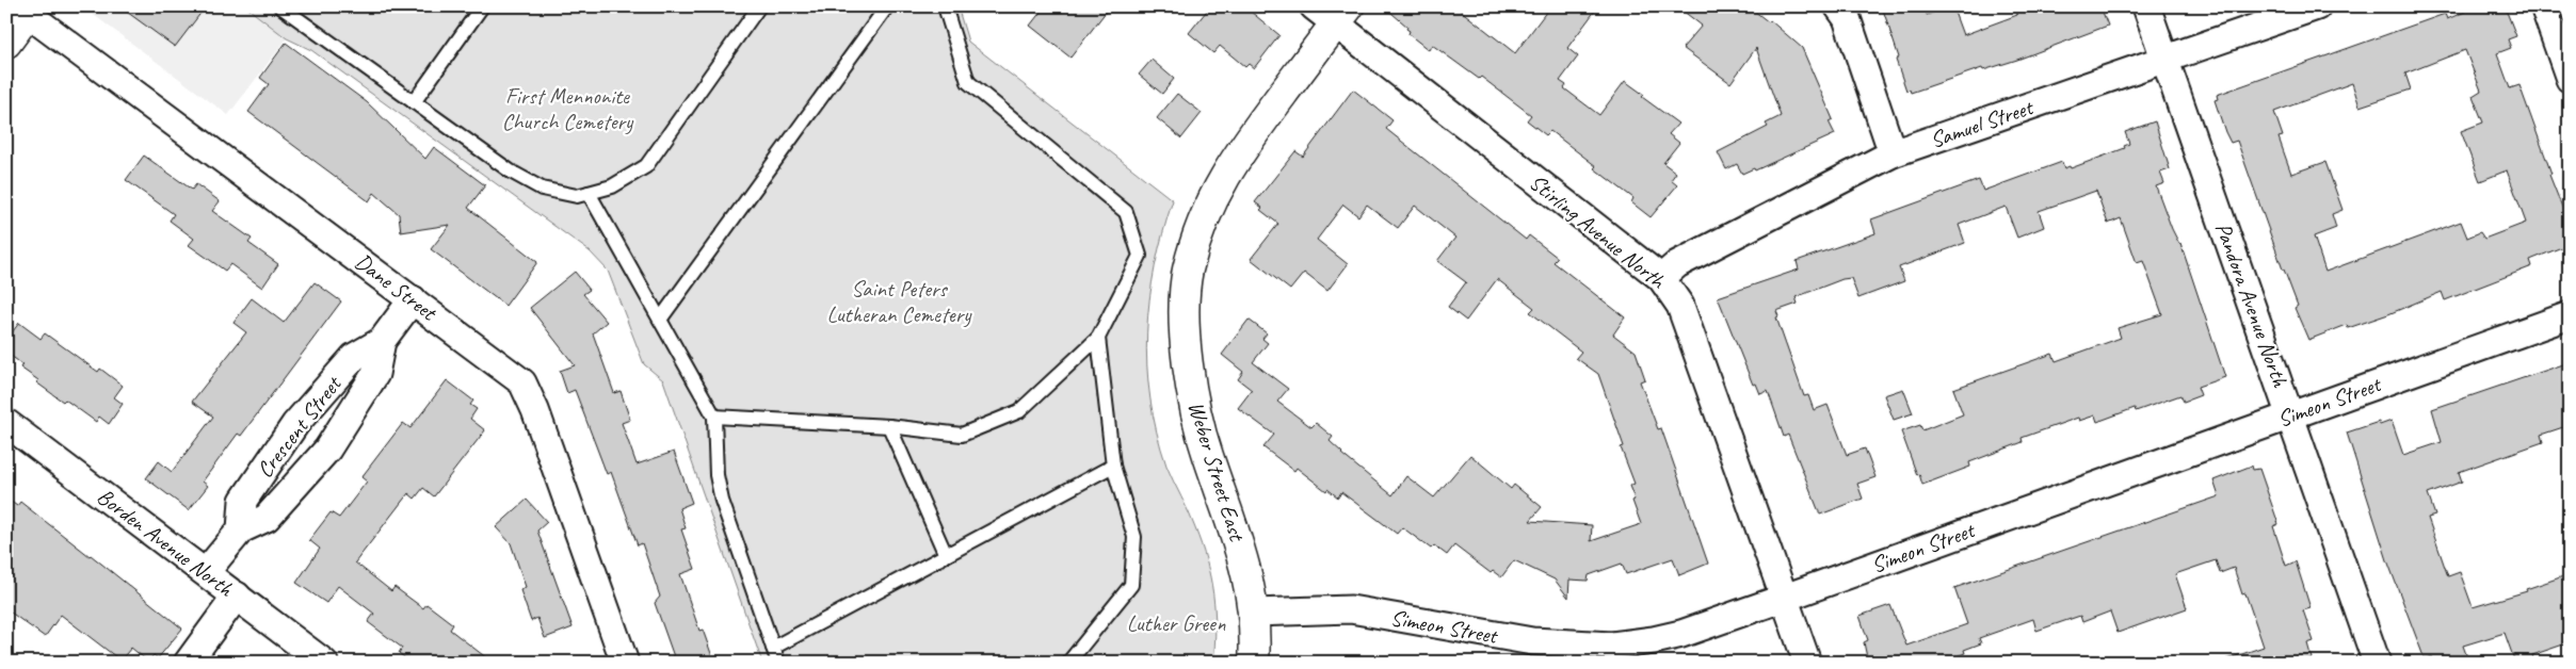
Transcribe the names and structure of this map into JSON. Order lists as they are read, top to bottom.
{
  "streets": {
    "main road": ["Weber Street East"],
    "street": [
      "Samuel Street",
      "Stirling Avenue North",
      "Dane Street",
      "Pandora Avenue North",
      "Simeon Street",
      "Crescent Street",
      "Borden Avenue North"
    ]
  },
  "crossings": [
    ["Samuel Street", "Stirling Avenue North"],
    ["Samuel Street", "Pandora Avenue North"],
    ["Stirling Avenue North", "Simeon Street"],
    ["Stirling Avenue North", "Weber Street East"],
    ["Dane Street", "Crescent Street"],
    ["Pandora Avenue North", "Simeon Street"],
    ["Simeon Street", "Weber Street East"],
    ["Crescent Street", "Borden Avenue North"]
  ],
  "parks": ["First Mennonite Church Cemetery", "Saint Peters Lutheran Cemetery", "Luther Green"]
}
